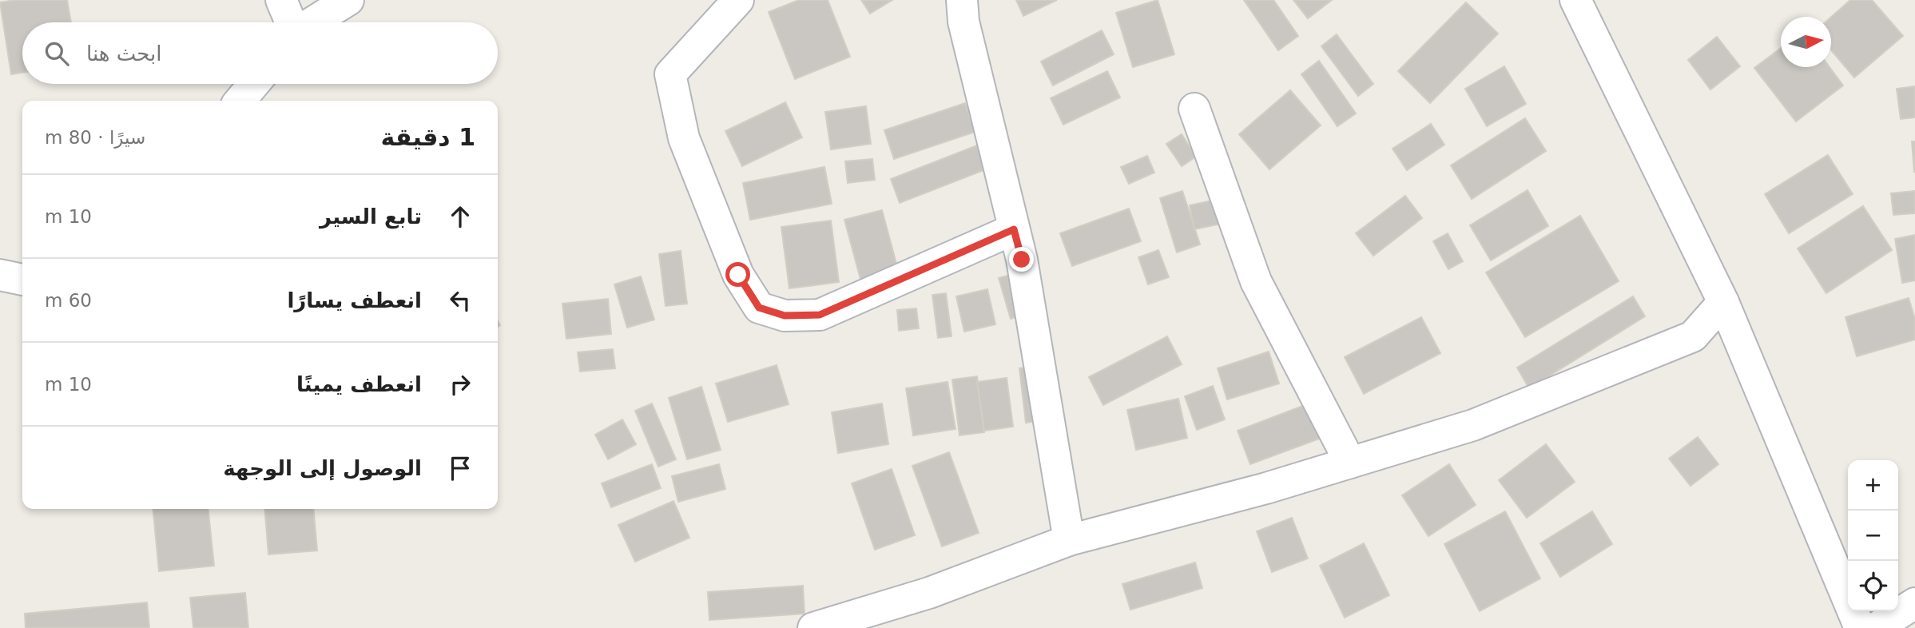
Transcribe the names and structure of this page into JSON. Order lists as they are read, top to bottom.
{
  "north": "right",
  "page": {
    "search": "ابحث هنا",
    "heading": ["1 دقيقة", "سيرًا · 80 m"],
    "list": [
      ["تابع السير", "10 m"],
      ["انعطف يسارًا", "60 m"],
      ["انعطف يمينًا", "10 m"],
      "الوصول إلى الوجهة"
    ],
    "map_buttons": ["+", "−"]
  }
}
